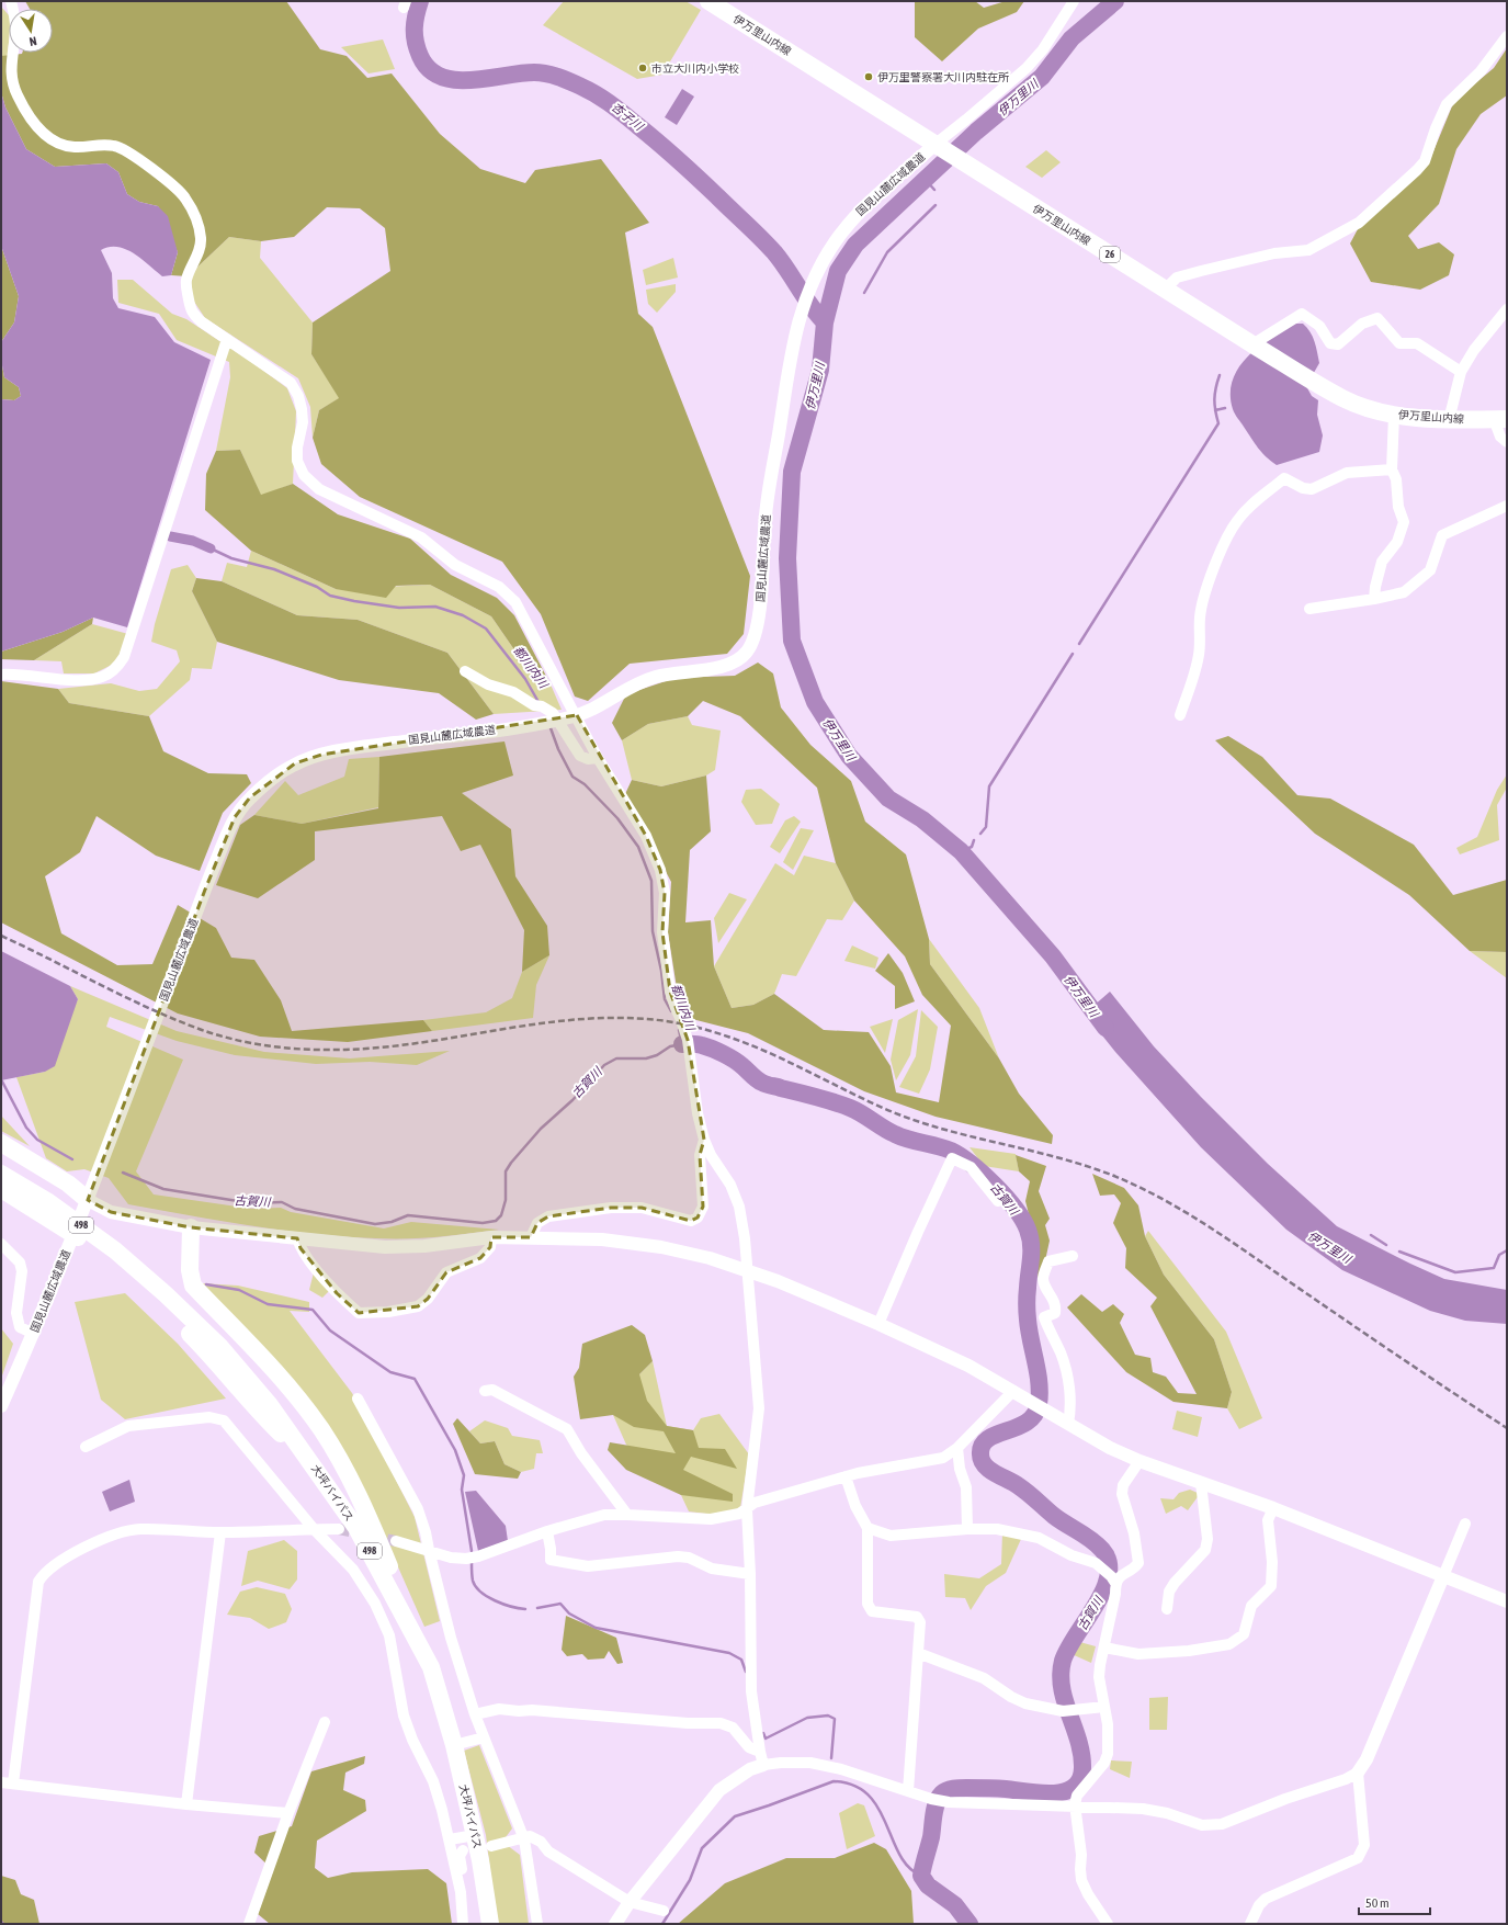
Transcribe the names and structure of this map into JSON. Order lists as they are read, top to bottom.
{
  "streets": {
    "main road": [
      "伊万里山内線",
      "26",
      "498",
      "大坪バイパス"
    ],
    "street": ["国見山麓広域農道"]
  },
  "crossings": [
    ["伊万里山内線", "国見山麓広域農道"]
  ],
  "water": [
    "伊万里川",
    "杏子川",
    "都川内川",
    "古賀川"
  ],
  "places": ["市立大川内小学校", "伊万里警察署大川内駐在所"],
  "scale_bar": "50 m",
  "north": "bottom"
}
